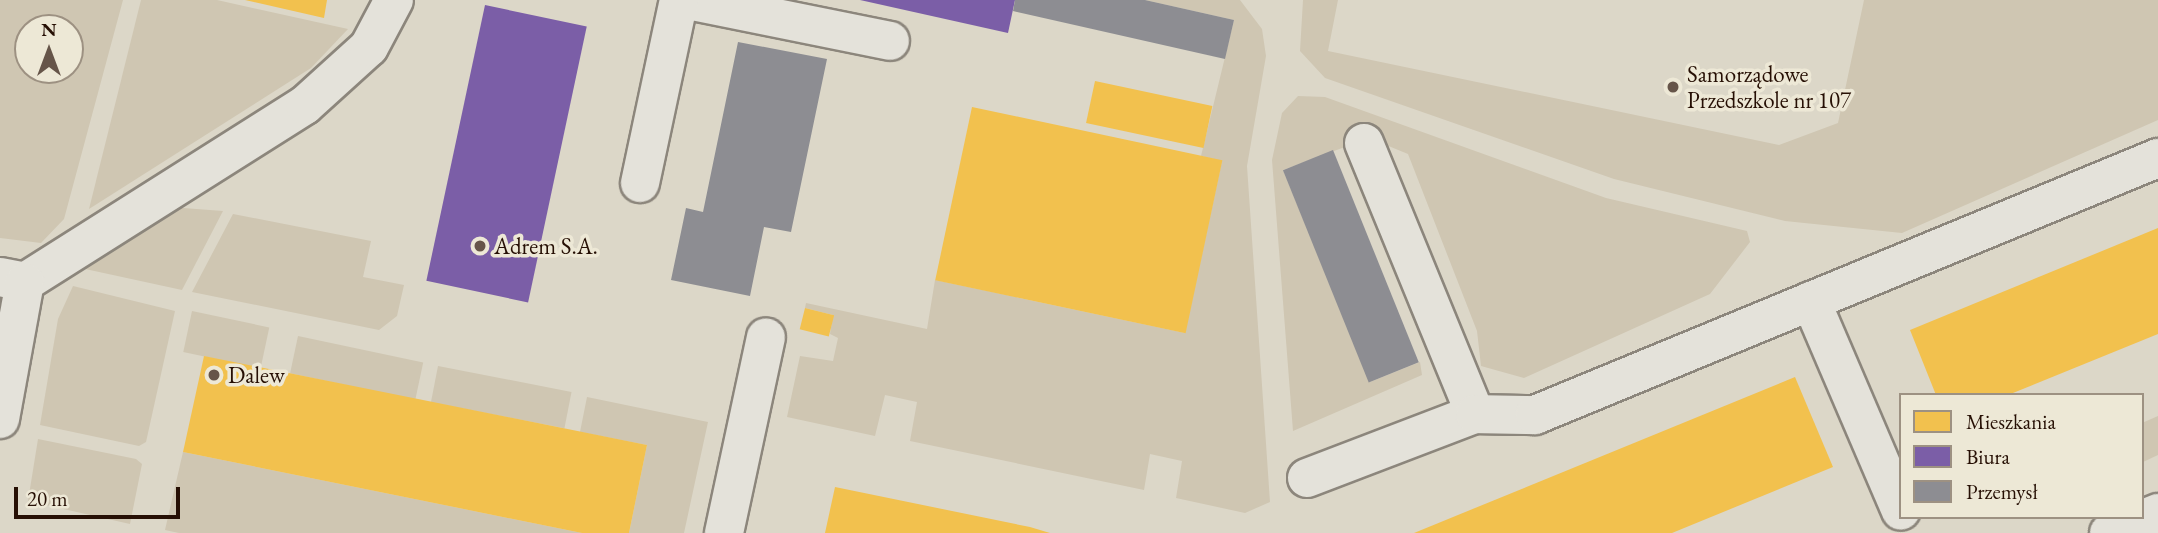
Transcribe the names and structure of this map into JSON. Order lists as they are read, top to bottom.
{
  "places": ["Samorządowe Przedszkole nr 107", "Adrem S.A.", "Dalew"],
  "legend": ["Mieszkania", "Biura", "Przemysł"],
  "scale_bar": "20 m",
  "north": "top"
}
